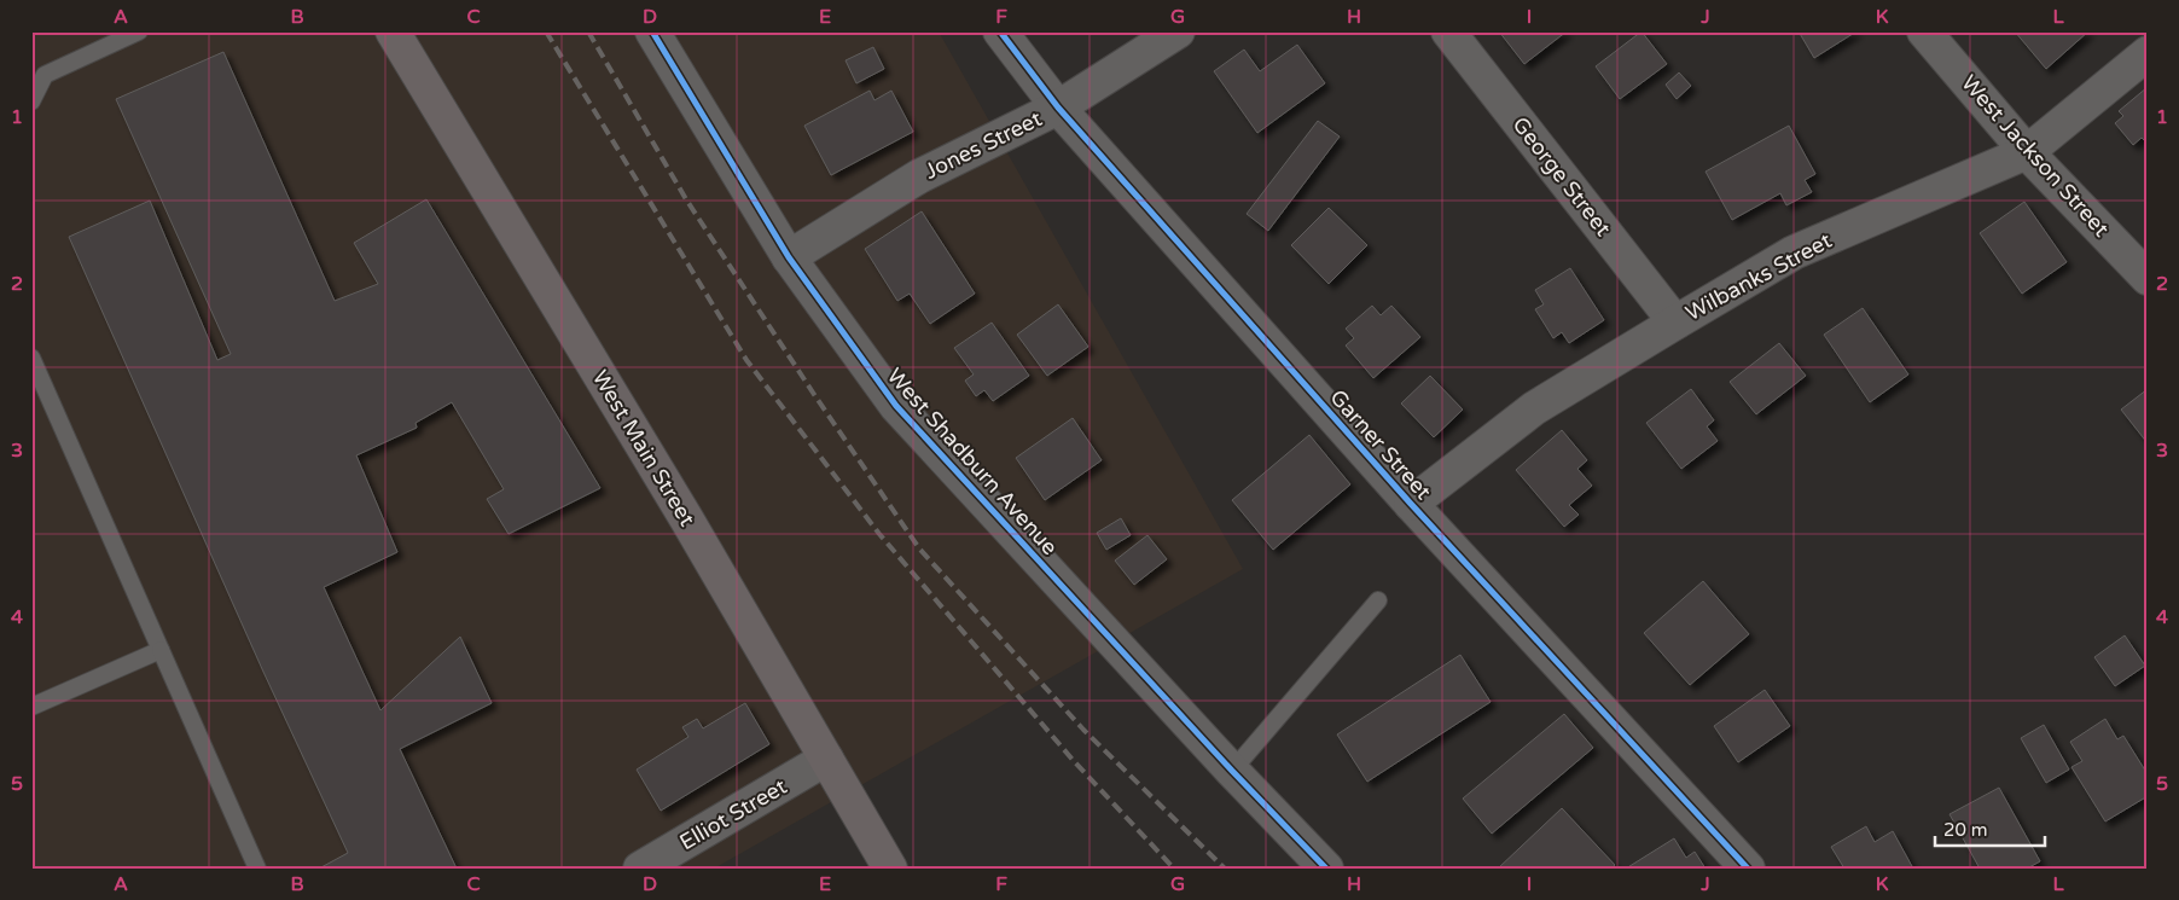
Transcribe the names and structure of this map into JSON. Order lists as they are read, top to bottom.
{
  "streets": {
    "street": [
      "Jones Street",
      "West Jackson Street",
      "George Street",
      "Wilbanks Street",
      "Garner Street",
      "West Main Street",
      "West Shadburn Avenue",
      "Elliot Street"
    ]
  },
  "crossings": [
    ["Jones Street", "Garner Street"],
    ["Jones Street", "West Shadburn Avenue"],
    ["West Jackson Street", "Wilbanks Street"],
    ["George Street", "Wilbanks Street"],
    ["Wilbanks Street", "Garner Street"],
    ["West Main Street", "Elliot Street"]
  ],
  "scale_bar": "20 m",
  "grid": {
    "columns": [
      "A",
      "B",
      "C",
      "D",
      "E",
      "F",
      "G",
      "H",
      "I",
      "J",
      "K",
      "L"
    ],
    "rows": [
      "1",
      "2",
      "3",
      "4",
      "5"
    ]
  }
}
